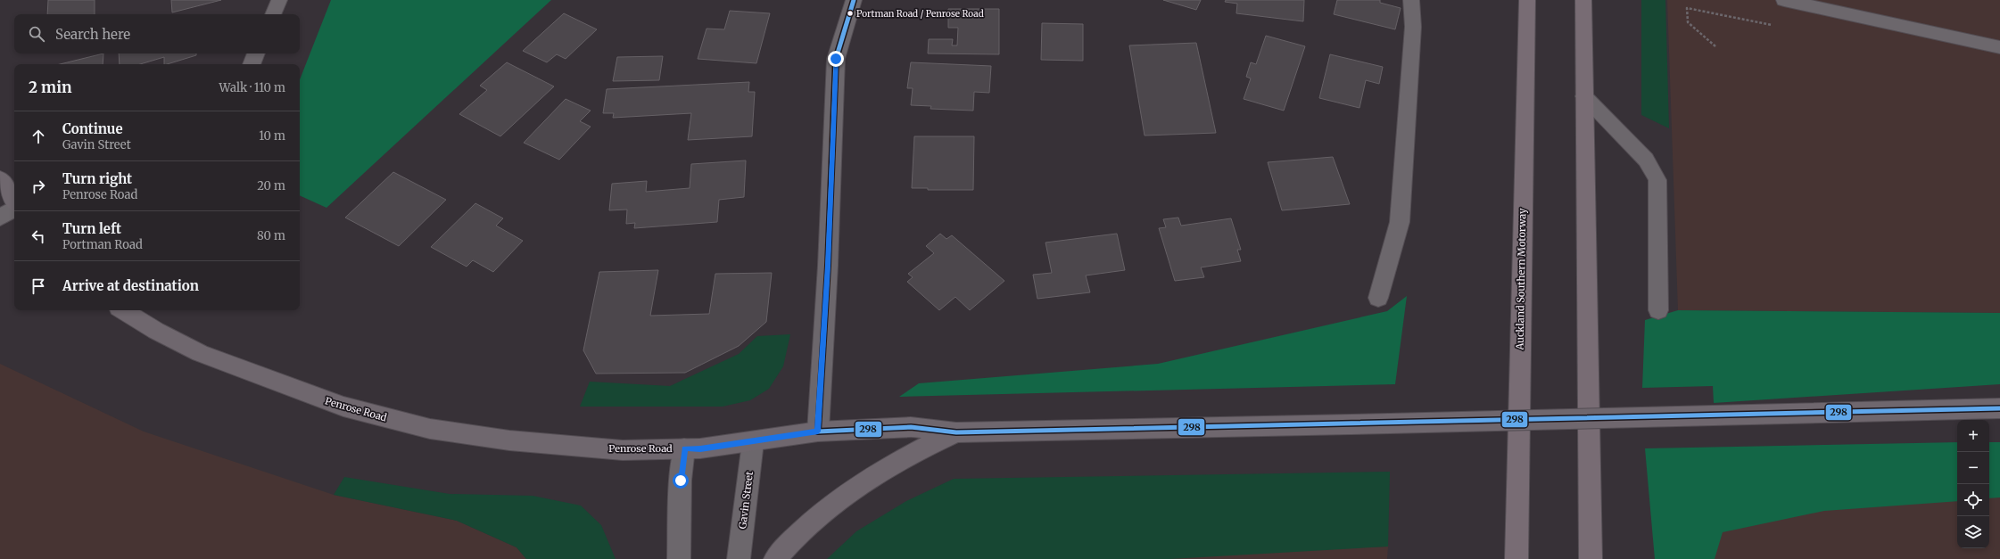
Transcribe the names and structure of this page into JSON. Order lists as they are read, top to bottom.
{
  "streets": {
    "highway": ["Auckland Southern Motorway"],
    "main road": ["Penrose Road"],
    "street": ["Gavin Street"]
  },
  "crossings": [
    ["Penrose Road", "Gavin Street"]
  ],
  "places": ["Portman Road / Penrose Road"],
  "lines": ["transit line 298"],
  "page": {
    "search": "Search here",
    "heading": ["2 min", "Walk · 110 m"],
    "list": [
      ["Continue", "Gavin Street", "10 m"],
      ["Turn right", "Penrose Road", "20 m"],
      ["Turn left", "Portman Road", "80 m"],
      "Arrive at destination"
    ],
    "map_buttons": ["+", "−"]
  }
}
